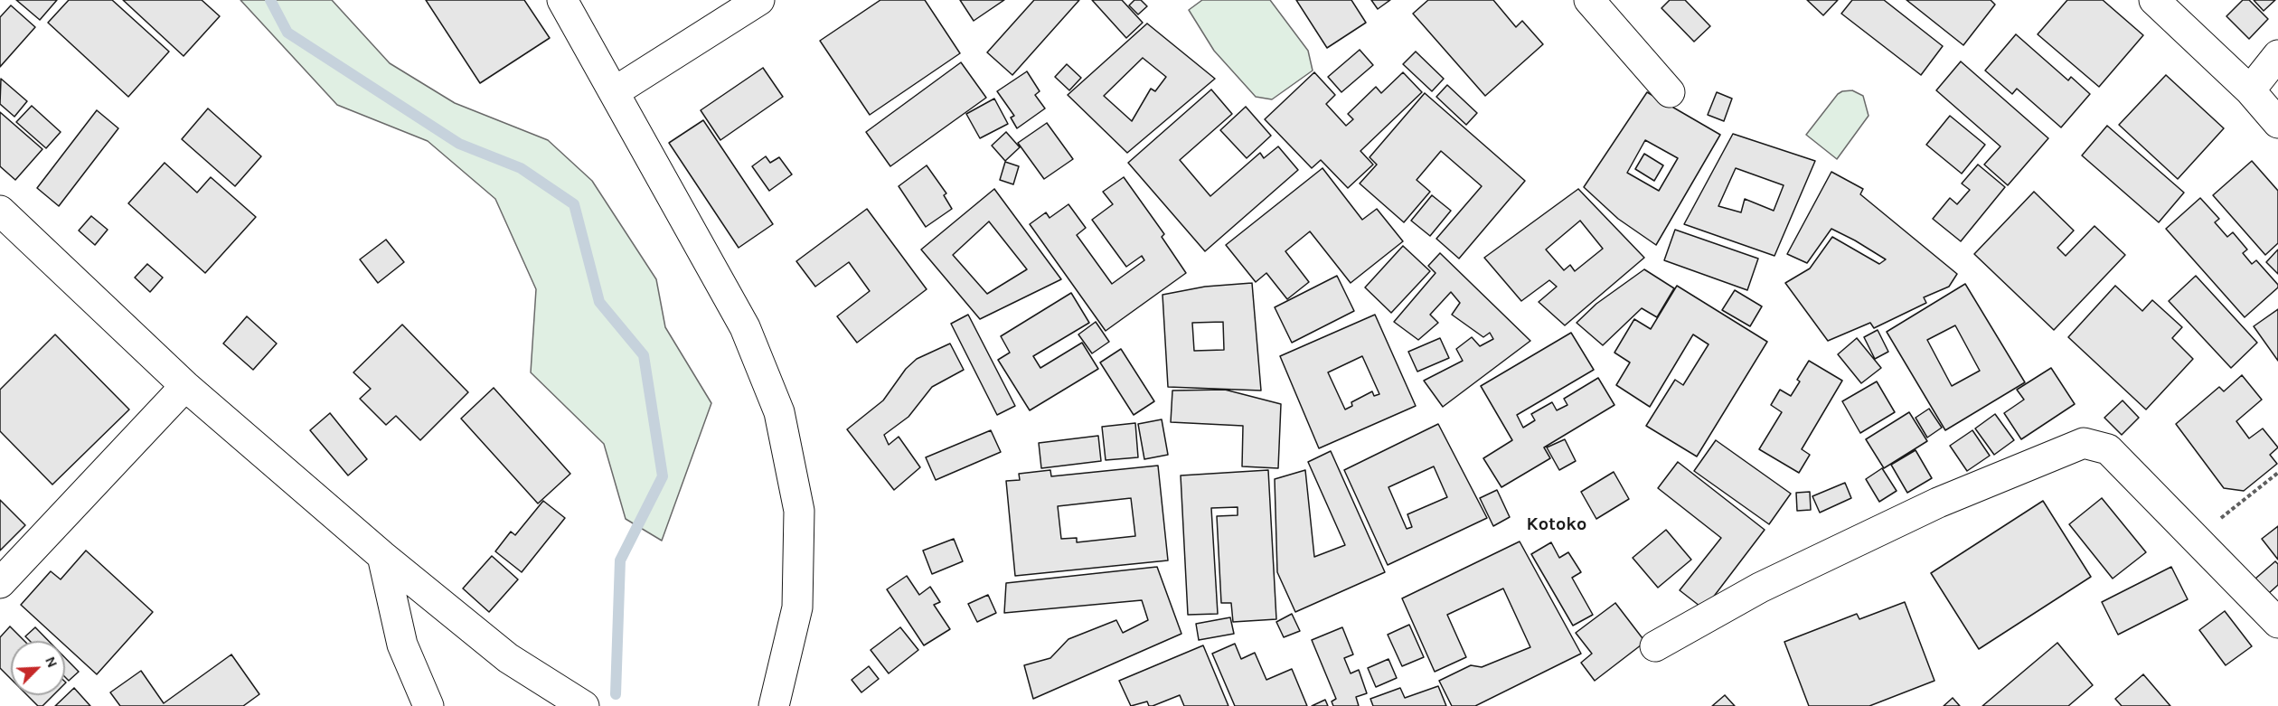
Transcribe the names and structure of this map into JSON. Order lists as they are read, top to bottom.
{
  "districts": ["Kotoko"],
  "north": "top right"
}
